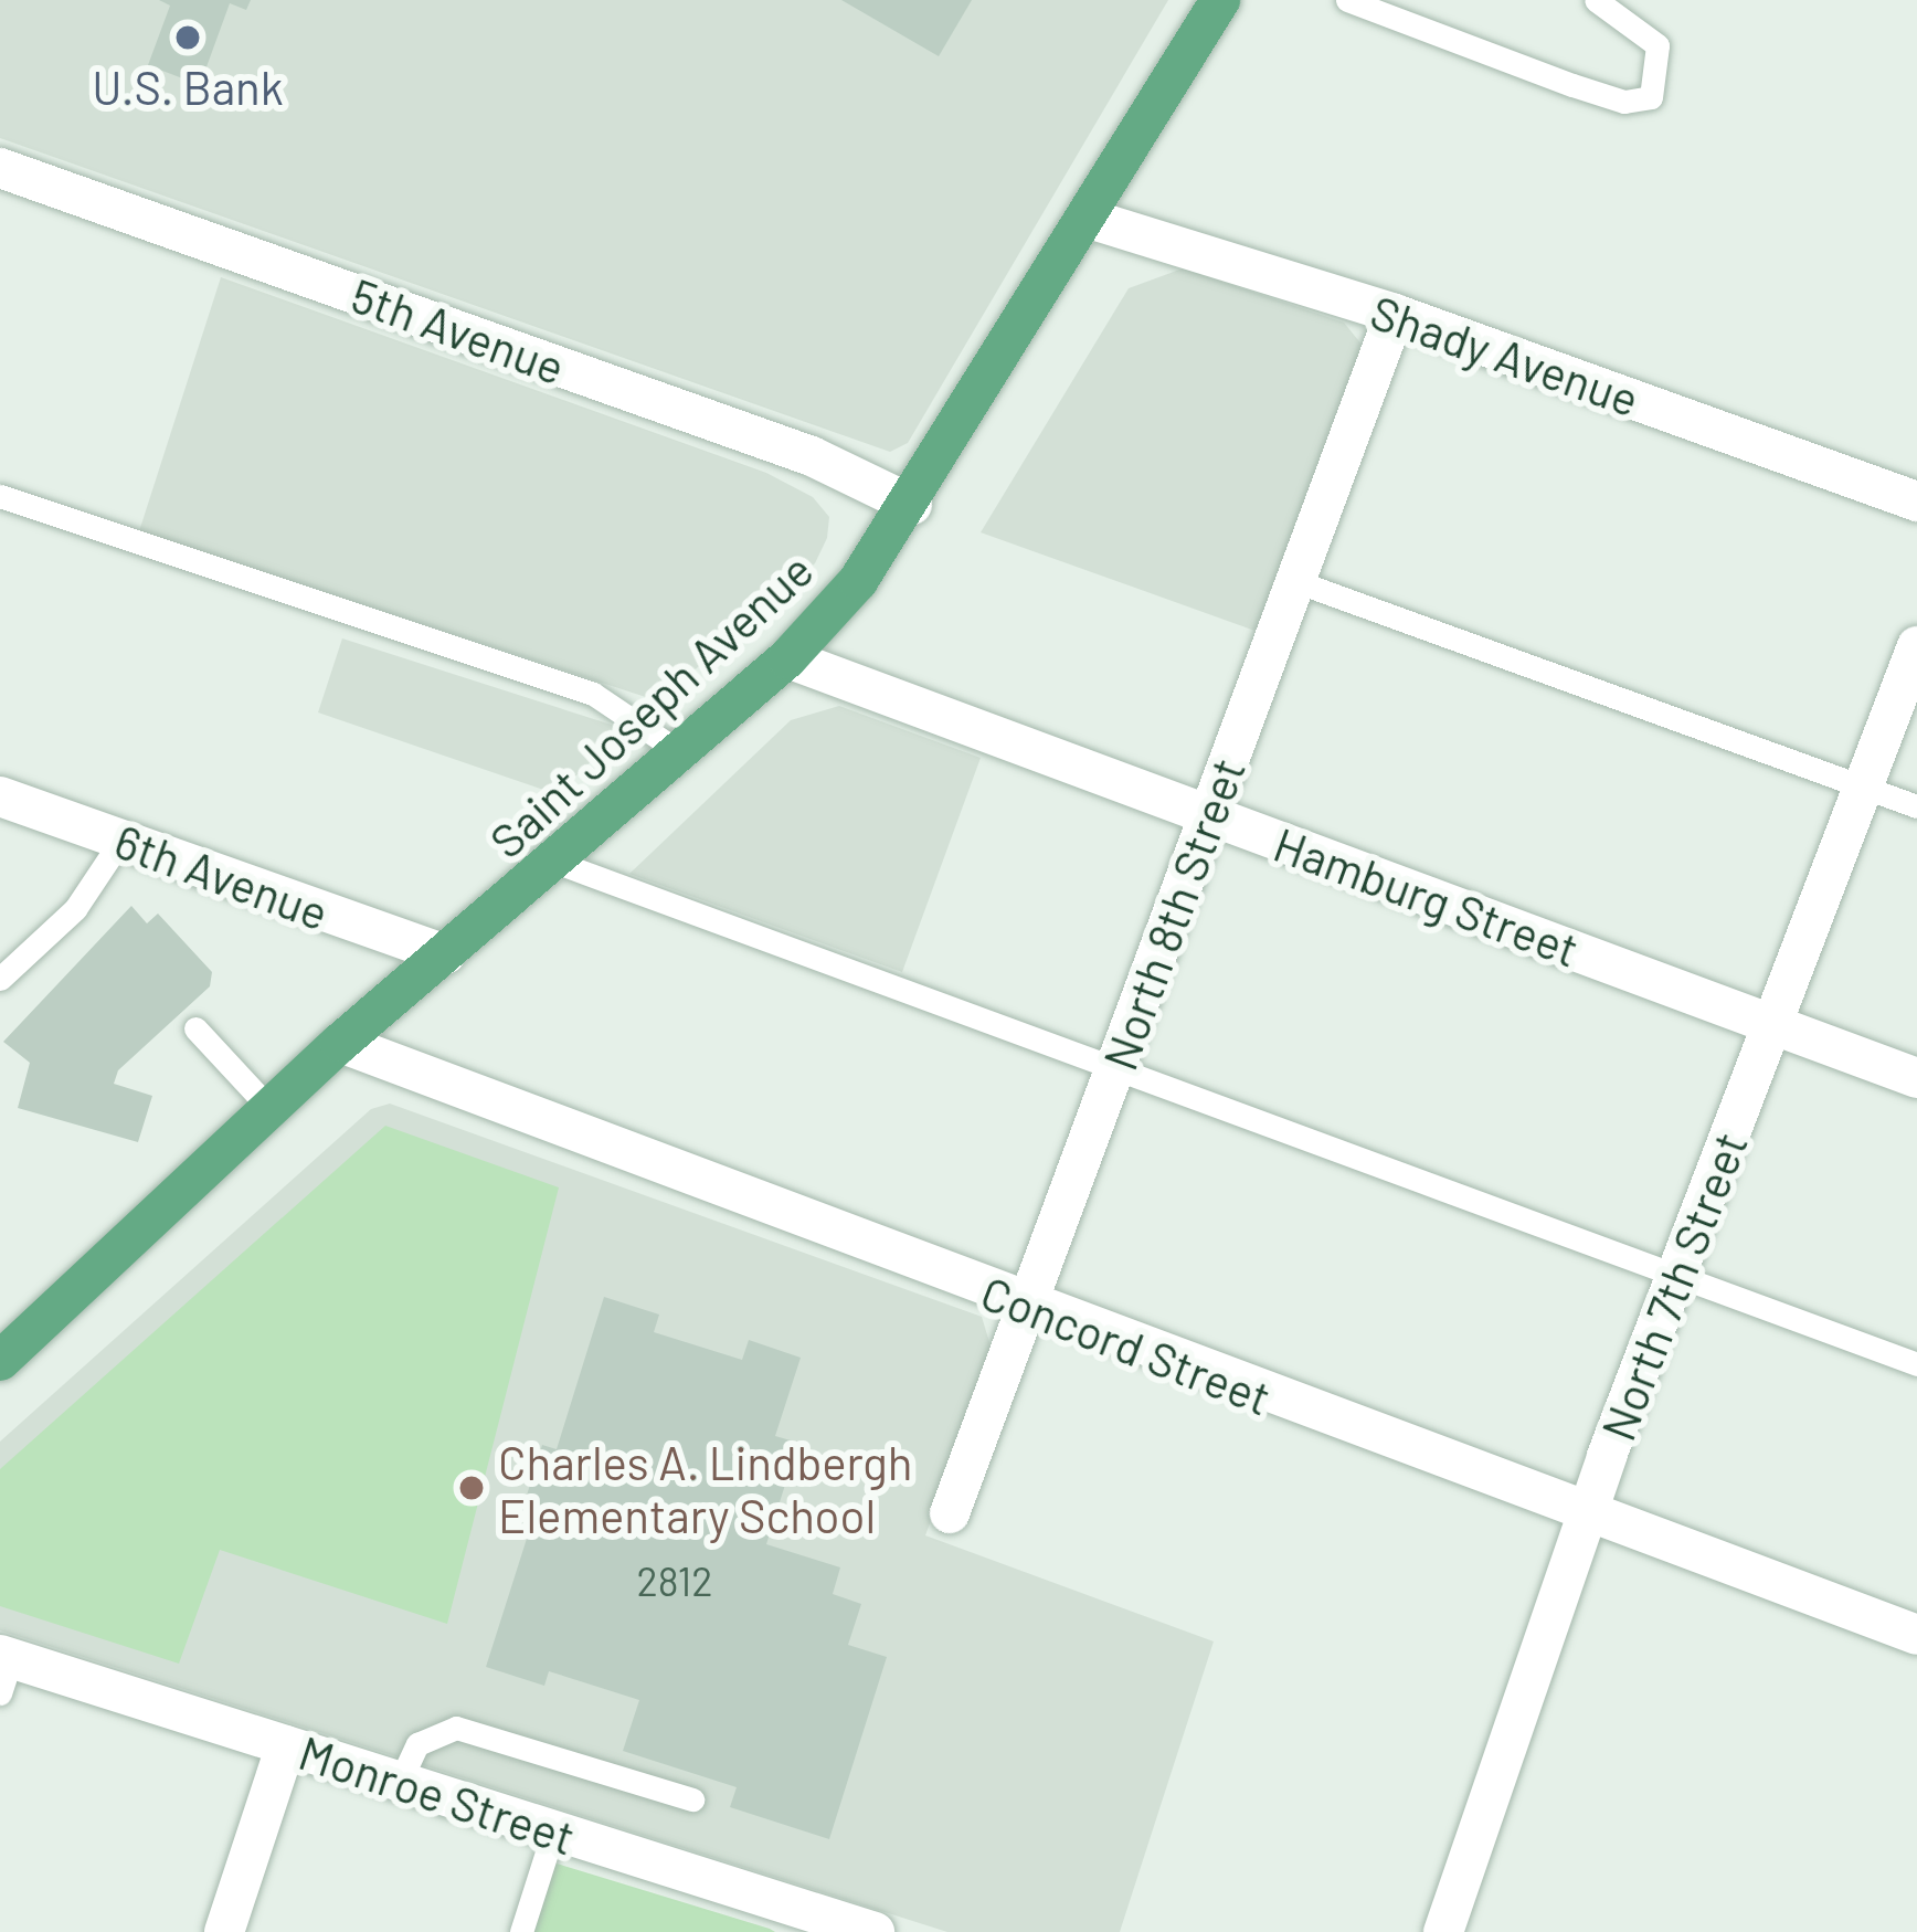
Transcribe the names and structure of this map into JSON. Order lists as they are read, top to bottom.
{
  "streets": {
    "main road": ["Saint Joseph Avenue"],
    "street": [
      "5th Avenue",
      "Shady Avenue",
      "6th Avenue",
      "Hamburg Street",
      "North 8th Street",
      "North 7th Street",
      "Concord Street",
      "Monroe Street"
    ]
  },
  "crossings": [
    ["5th Avenue", "Saint Joseph Avenue"],
    ["Shady Avenue", "Saint Joseph Avenue"],
    ["Shady Avenue", "North 8th Street"],
    ["Saint Joseph Avenue", "6th Avenue"],
    ["Saint Joseph Avenue", "Hamburg Street"],
    ["Saint Joseph Avenue", "Concord Street"],
    ["Hamburg Street", "North 8th Street"],
    ["Hamburg Street", "North 7th Street"],
    ["North 8th Street", "Concord Street"],
    ["North 7th Street", "Concord Street"]
  ],
  "places": ["U.S. Bank", "Charles A. Lindbergh Elementary School"],
  "house_numbers": ["2812"]
}
